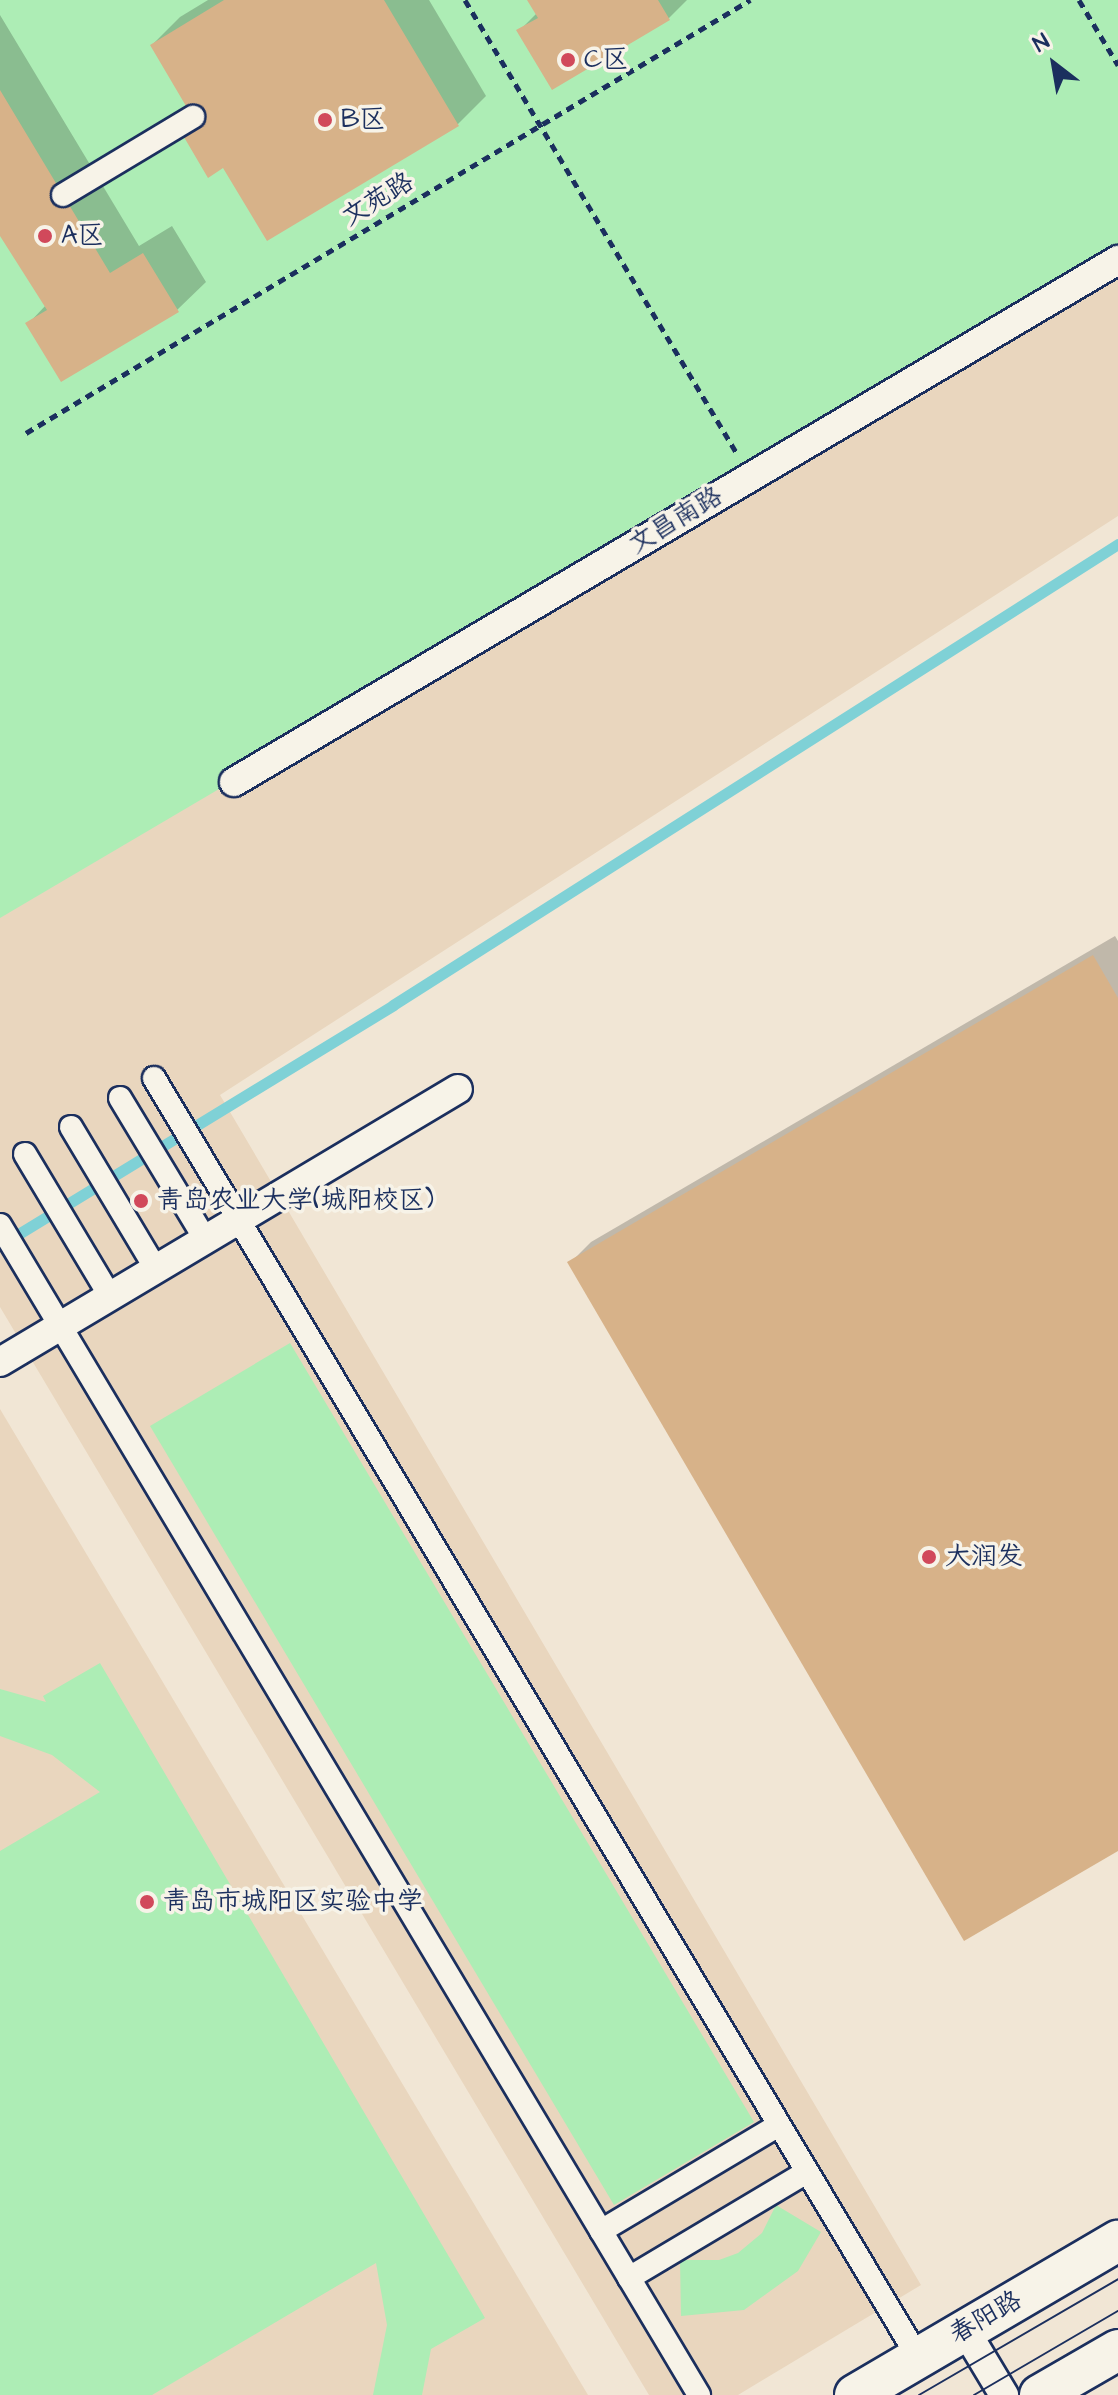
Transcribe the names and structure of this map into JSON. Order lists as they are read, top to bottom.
{
  "streets": {
    "main road": ["春阳路"],
    "street": ["文昌南路"],
    "path": ["文苑路"]
  },
  "places": [
    "C区",
    "B区",
    "A区",
    "青岛农业大学(城阳校区)",
    "大润发",
    "青岛市城阳区实验中学"
  ],
  "north": "top left"
}
